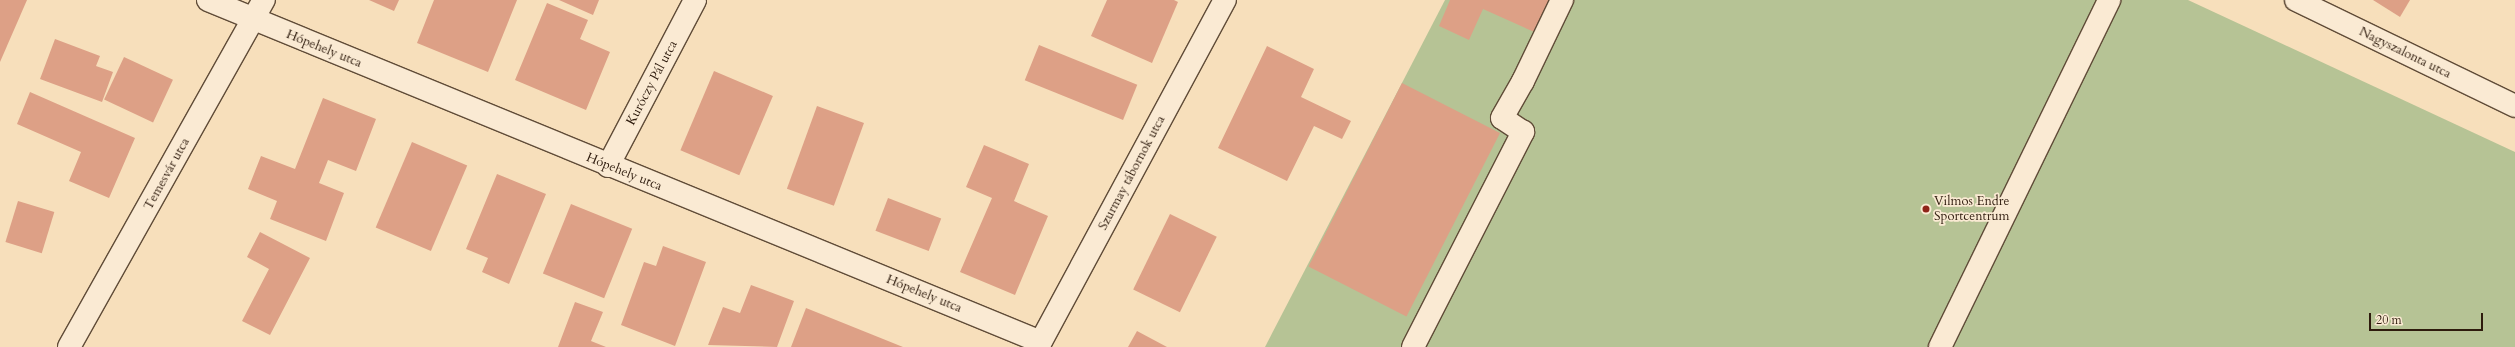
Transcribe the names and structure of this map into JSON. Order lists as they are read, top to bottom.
{
  "streets": {
    "street": [
      "Hópehely utca",
      "Nagyszalonta utca",
      "Kuróczy Pál utca",
      "Szurmay tábornok utca",
      "Temesvár utca"
    ]
  },
  "crossings": [
    ["Hópehely utca", "Kuróczy Pál utca"],
    ["Hópehely utca", "Szurmay tábornok utca"],
    ["Hópehely utca", "Temesvár utca"]
  ],
  "places": ["Vilmos Endre Sportcentrum"],
  "scale_bar": "20 m"
}
